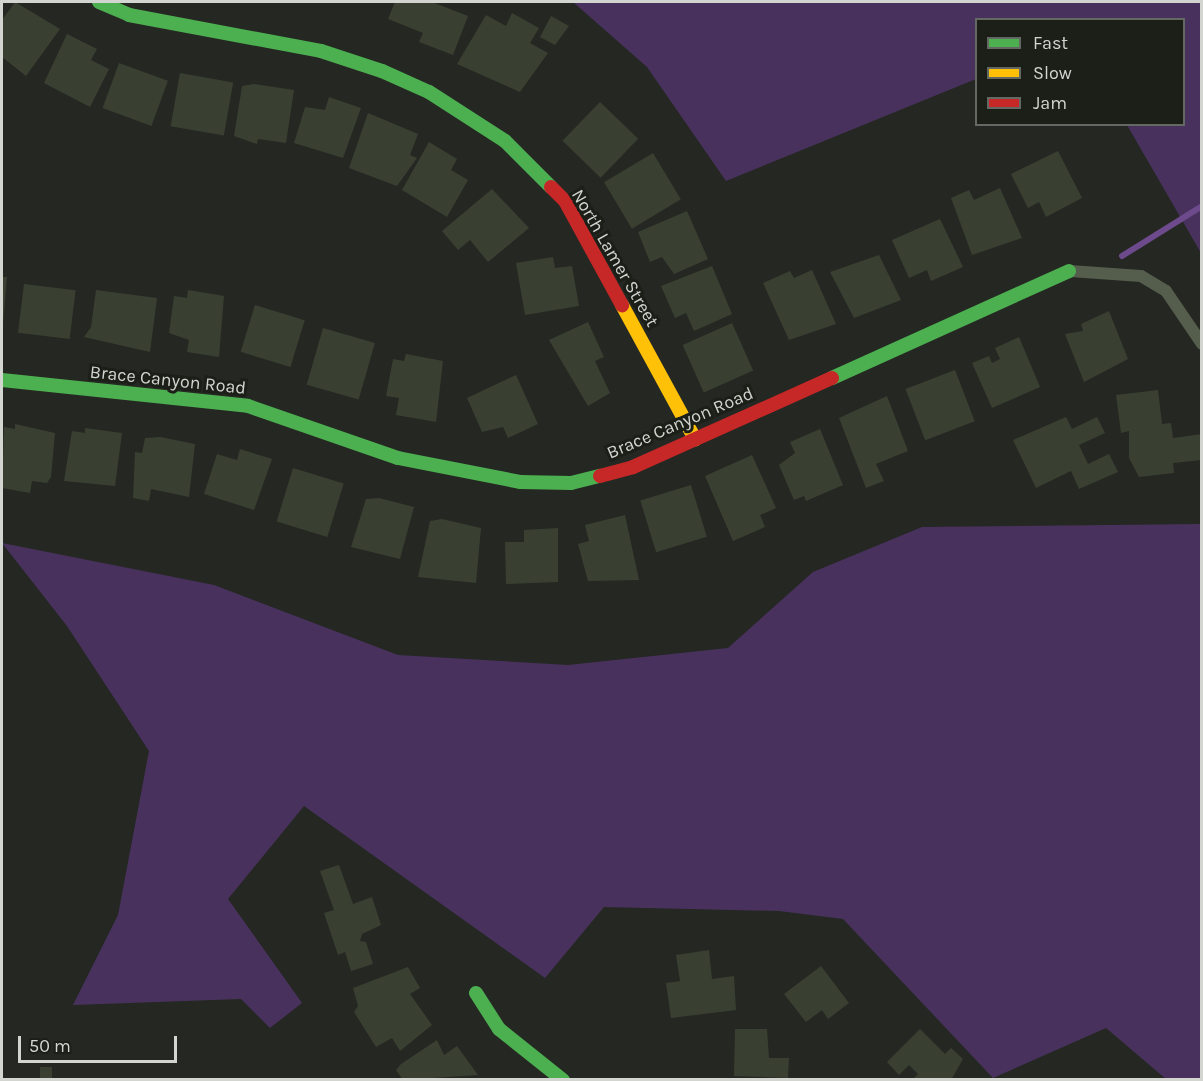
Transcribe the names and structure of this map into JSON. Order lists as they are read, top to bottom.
{
  "streets": {
    "street": ["North Lamer Street", "Brace Canyon Road"]
  },
  "crossings": [
    ["North Lamer Street", "Brace Canyon Road"]
  ],
  "legend": ["Fast", "Slow", "Jam"],
  "scale_bar": "50 m"
}
